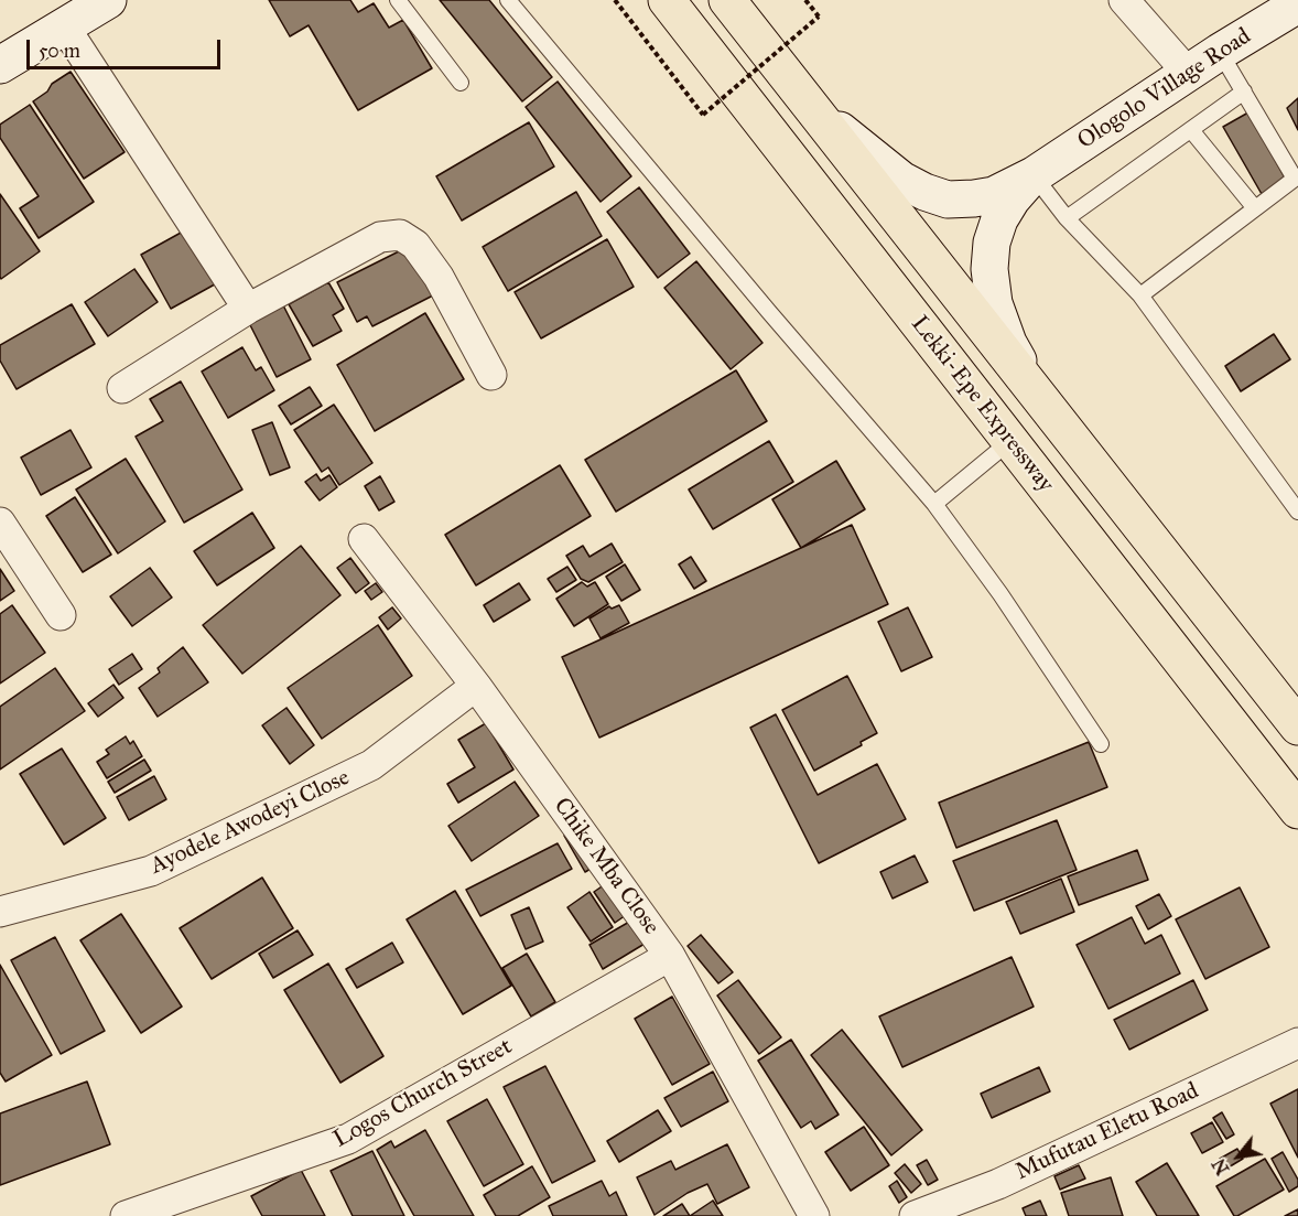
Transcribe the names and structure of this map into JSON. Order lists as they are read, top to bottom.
{
  "streets": {
    "highway": ["Lekki-Epe Expressway"],
    "street": [
      "Ologolo Village Road",
      "Ayodele Awodeyi Close",
      "Chike Mba Close",
      "Logos Church Street",
      "Mufutau Eletu Road"
    ]
  },
  "crossings": [
    ["Ayodele Awodeyi Close", "Chike Mba Close"],
    ["Chike Mba Close", "Logos Church Street"]
  ],
  "scale_bar": "50 m",
  "north": "bottom left"
}
